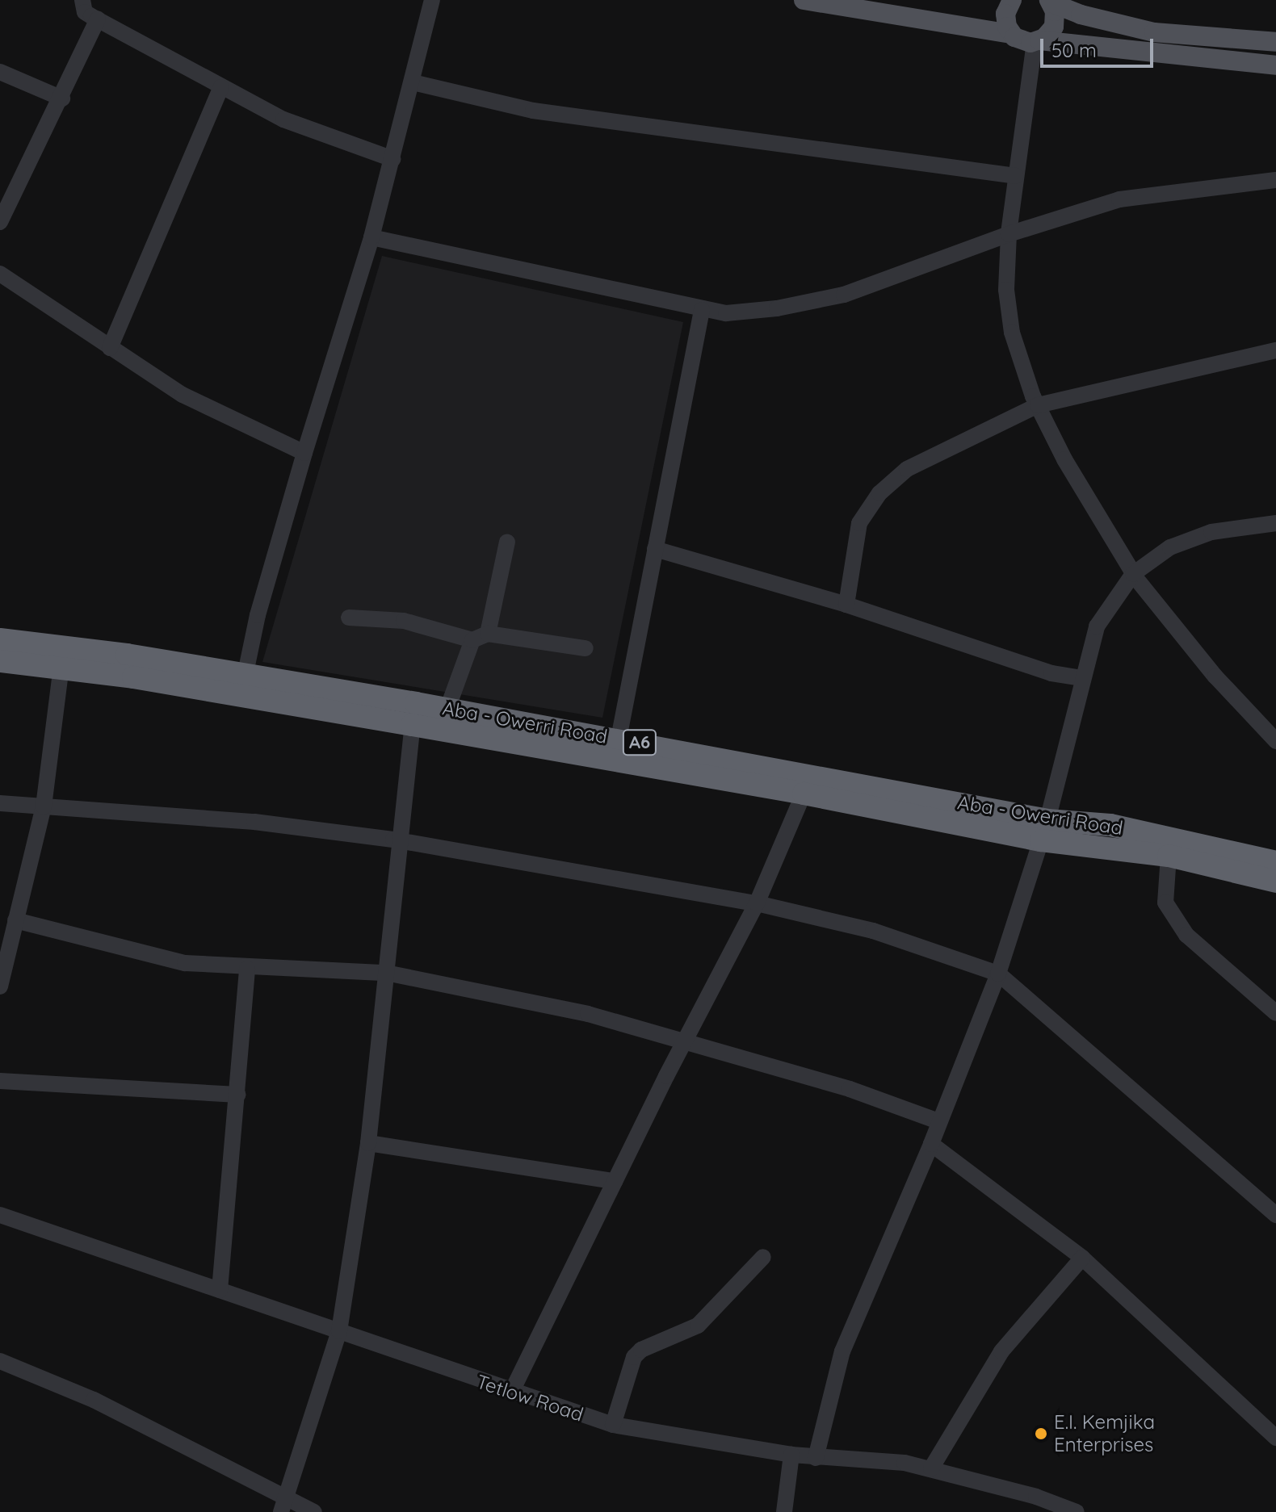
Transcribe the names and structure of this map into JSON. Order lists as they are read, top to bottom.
{
  "streets": {
    "highway": ["Aba - Owerri Road", "A6"],
    "street": ["Tetlow Road"]
  },
  "places": ["E.I. Kemjika Enterprises"],
  "scale_bar": "50 m"
}
